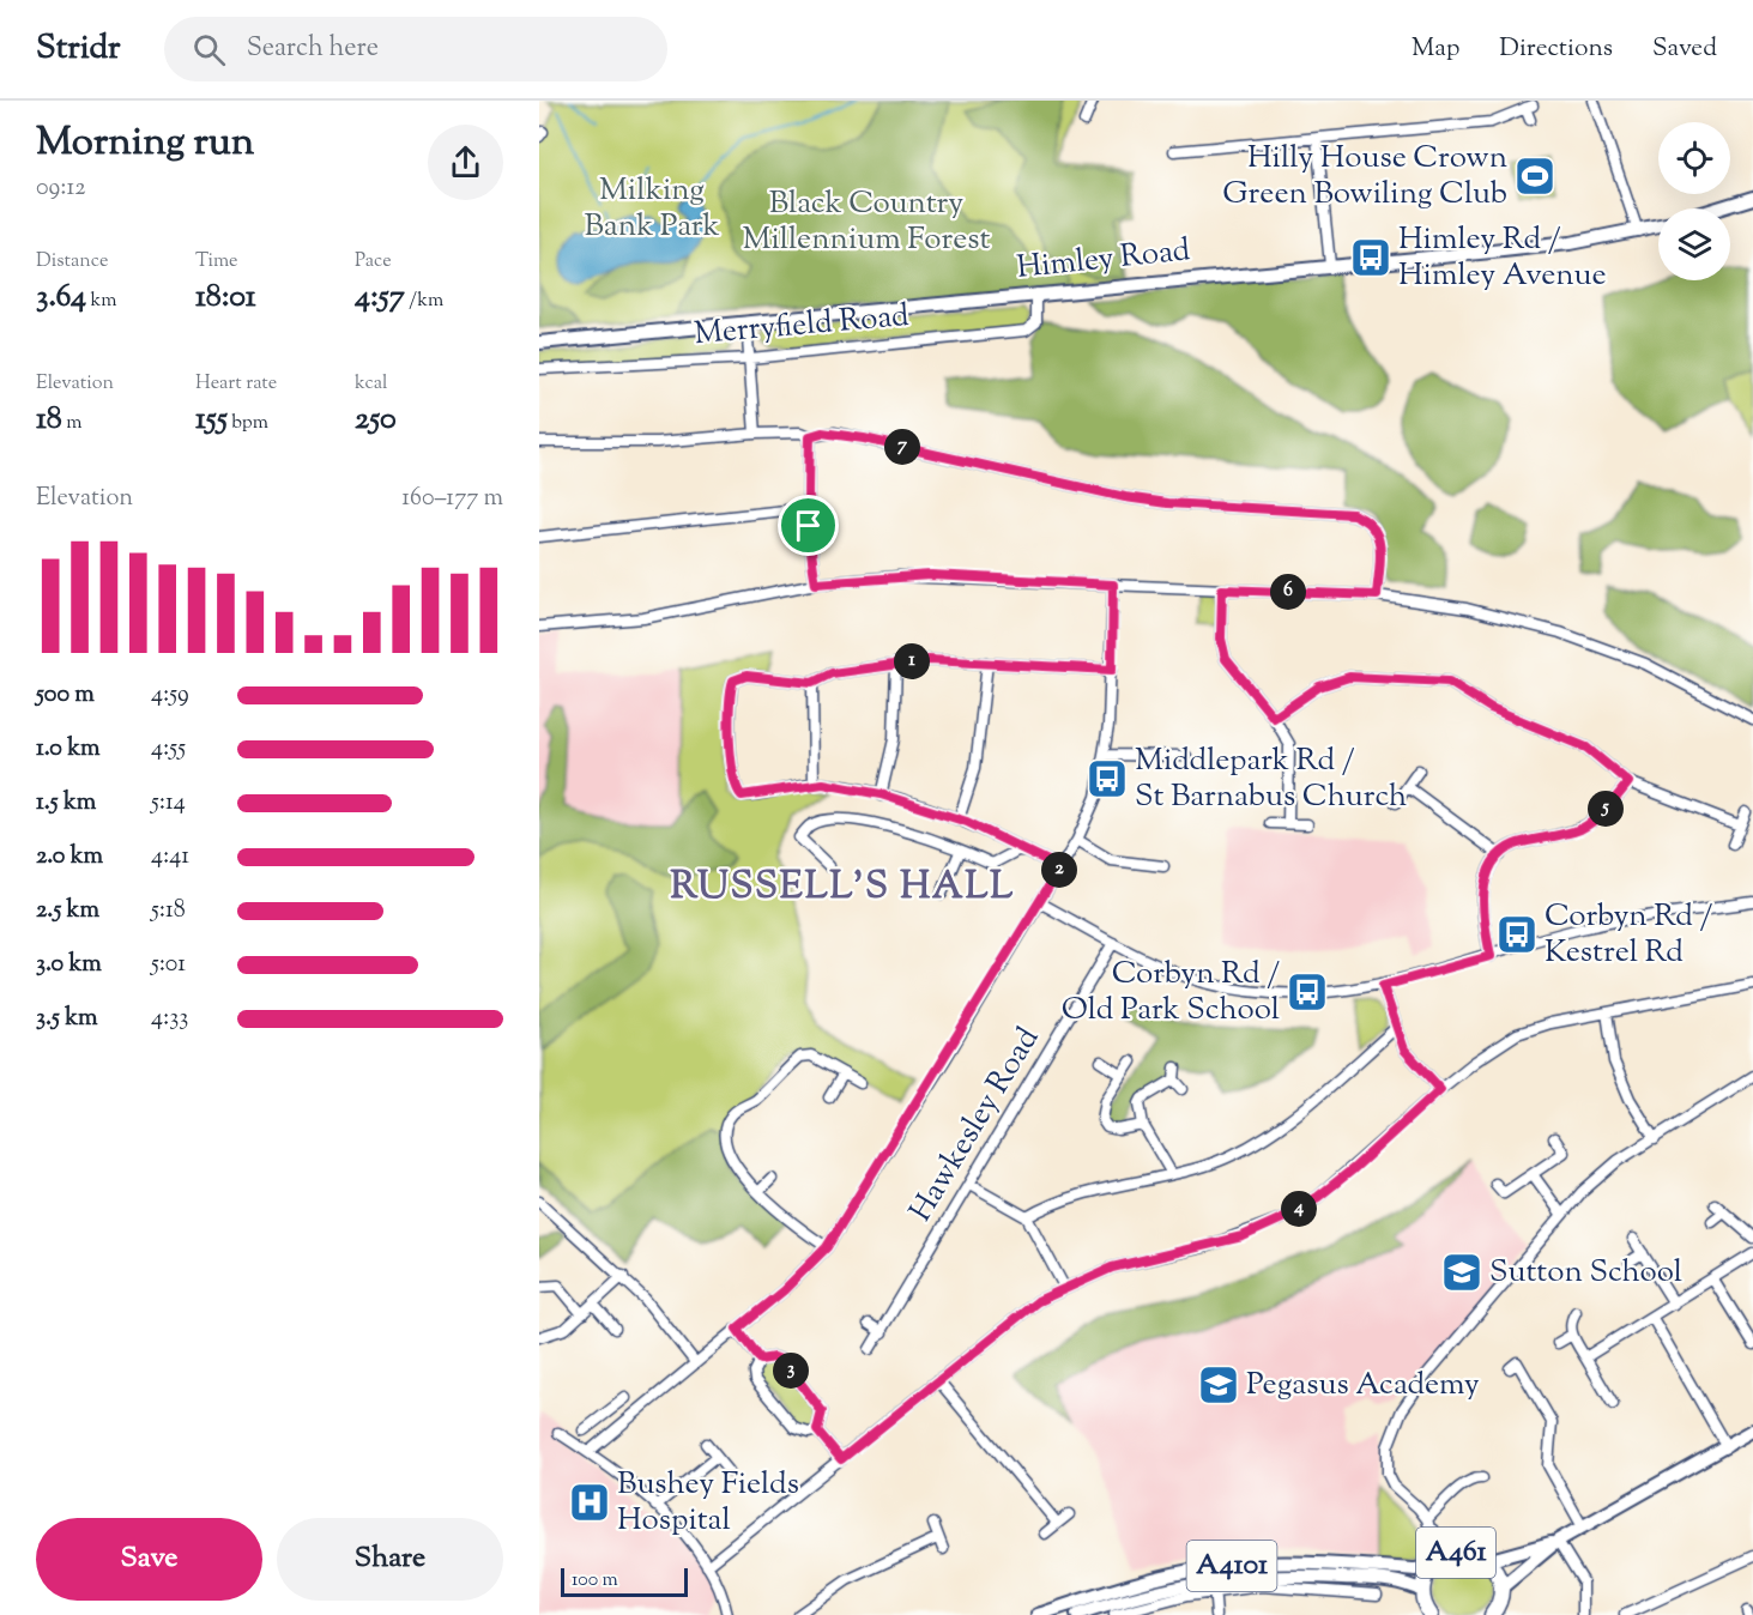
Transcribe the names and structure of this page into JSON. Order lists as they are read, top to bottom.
{
  "streets": {
    "highway": ["A461"],
    "main road": ["Himley Road", "A4101"],
    "street": ["Merryfield Road", "Hawkesley Road"]
  },
  "crossings": [
    ["Himley Road", "Merryfield Road"],
    ["A461", "A4101"]
  ],
  "districts": ["RUSSELL'S HALL"],
  "parks": ["Milking Bank Park", "Black Country Millennium Forest"],
  "places": {
    "sports": ["Hilly House Crown Green Bowiling Club"],
    "bus stop": [
      "Himley Rd / Himley Avenue",
      "Middlepark Rd / St Barnabus Church",
      "Corbyn Rd / Kestrel Rd",
      "Corbyn Rd / Old Park School"
    ],
    "school or university": ["Sutton School", "Pegasus Academy"],
    "hospital": ["Bushey Fields Hospital"]
  },
  "scale_bar": "100 m",
  "page": {
    "header": "Stridr",
    "search": "Search here",
    "nav": ["Map", "Directions", "Saved"],
    "heading": ["Morning run", "09:12"],
    "stats": [
      ["Distance", "3.64 km"],
      ["Time", "18:01"],
      ["Pace", "4:57 /km"],
      ["Elevation", "18 m"],
      ["Heart rate", "155 bpm"],
      ["kcal", "250"]
    ],
    "pins": [
      "7",
      "6",
      "1",
      "5",
      "2",
      "4",
      "3"
    ],
    "chart": ["Elevation", "160–177 m"],
    "list": [
      {
        "name": "500 m",
        "note": "4:59"
      },
      {
        "name": "1.0 km",
        "note": "4:55"
      },
      {
        "name": "1.5 km",
        "note": "5:14"
      },
      {
        "name": "2.0 km",
        "note": "4:41"
      },
      {
        "name": "2.5 km",
        "note": "5:18"
      },
      {
        "name": "3.0 km",
        "note": "5:01"
      },
      {
        "name": "3.5 km",
        "note": "4:33"
      }
    ],
    "buttons": ["Save", "Share"],
    "scale": "100 m"
  }
}
